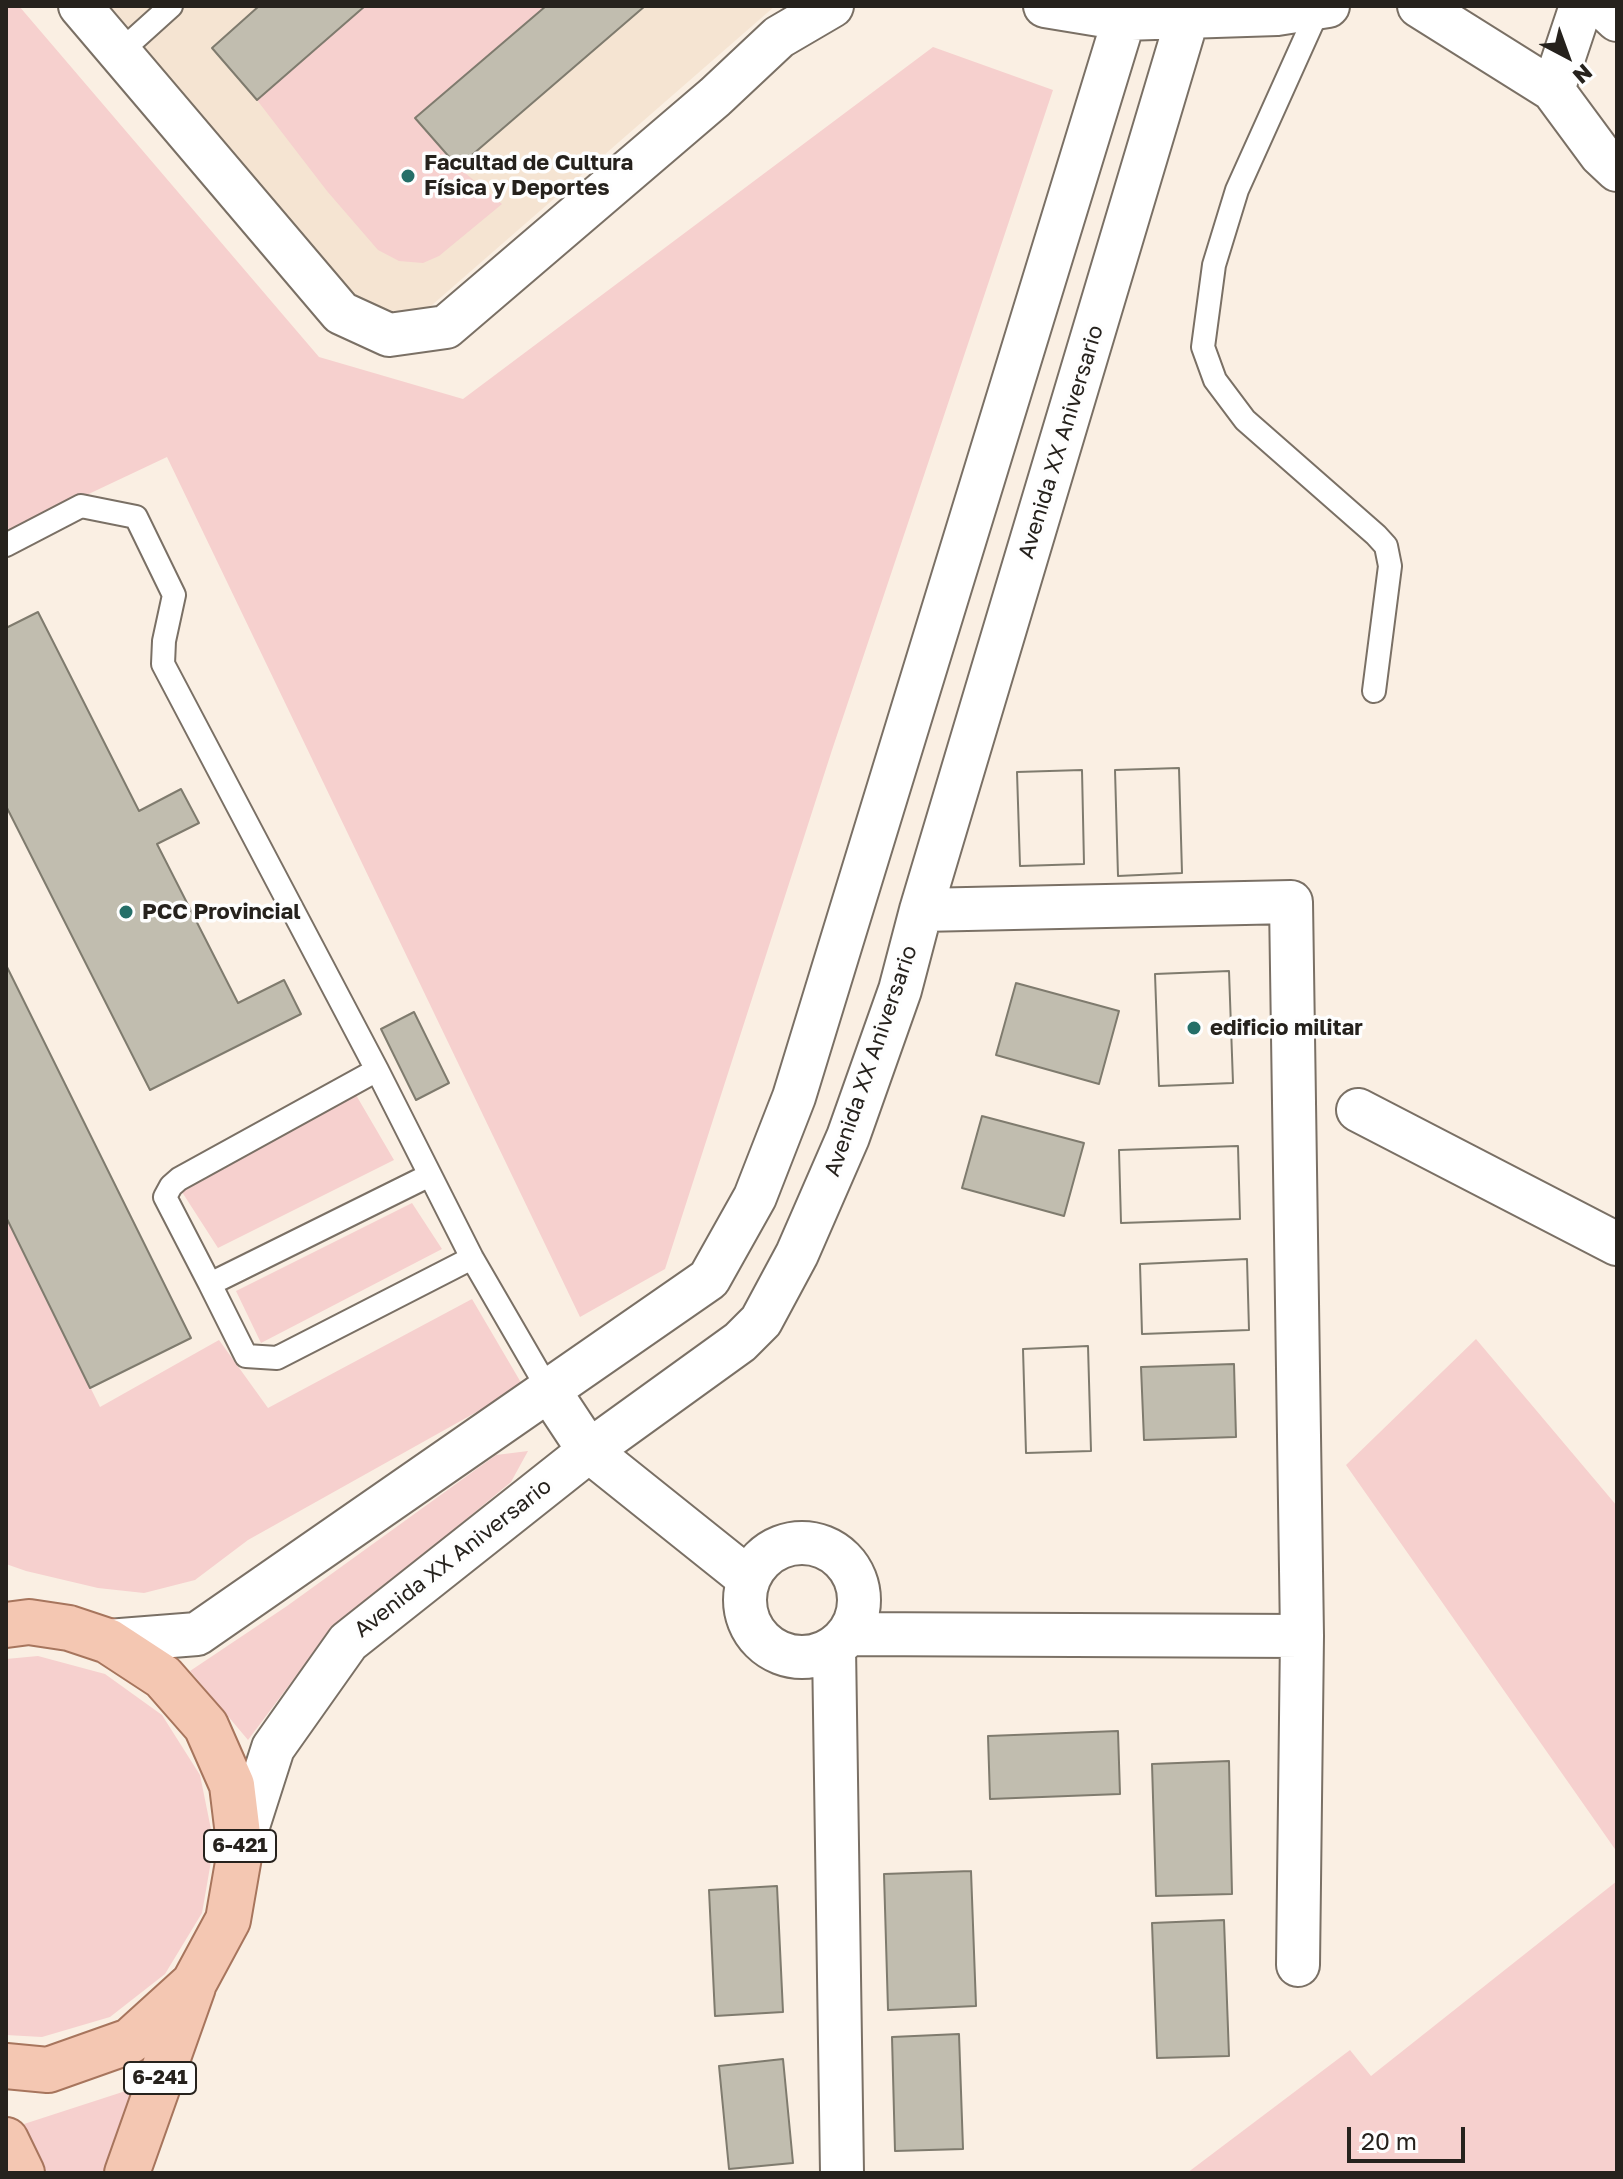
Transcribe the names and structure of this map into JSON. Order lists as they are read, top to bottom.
{
  "streets": {
    "main road": ["Avenida XX Aniversario", "6-421", "6-241"]
  },
  "places": ["Facultad de Cultura Física y Deportes", "PCC Provincial", "edificio militar"],
  "scale_bar": "20 m",
  "north": "bottom right"
}
